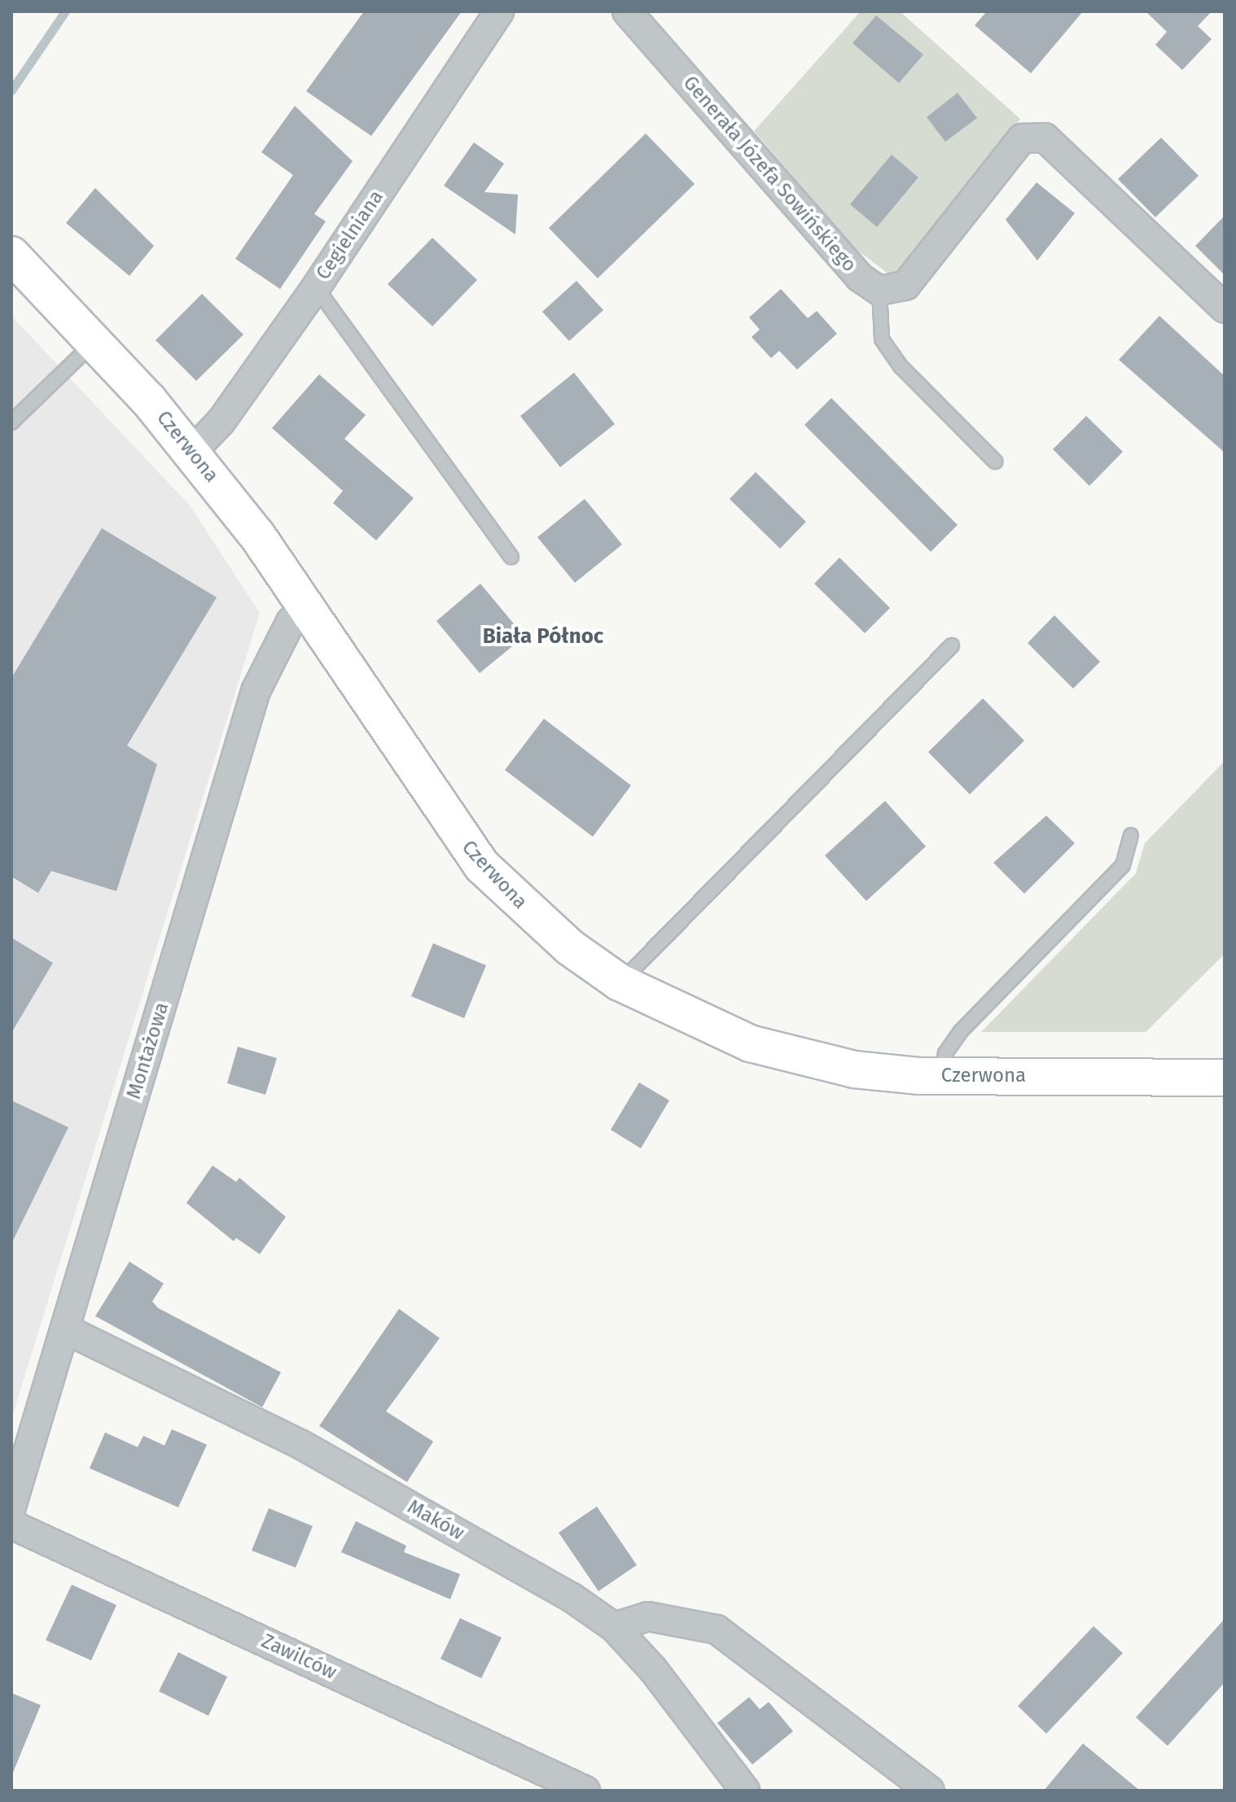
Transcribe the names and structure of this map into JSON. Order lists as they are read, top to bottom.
{
  "streets": {
    "street": [
      "Generała Józefa Sowińskiego",
      "Cegielniana",
      "Czerwona",
      "Montażowa",
      "Maków",
      "Zawilców"
    ]
  },
  "crossings": [
    ["Cegielniana", "Czerwona"],
    ["Czerwona", "Montażowa"],
    ["Montażowa", "Maków"]
  ],
  "districts": ["Biała Północ"]
}
